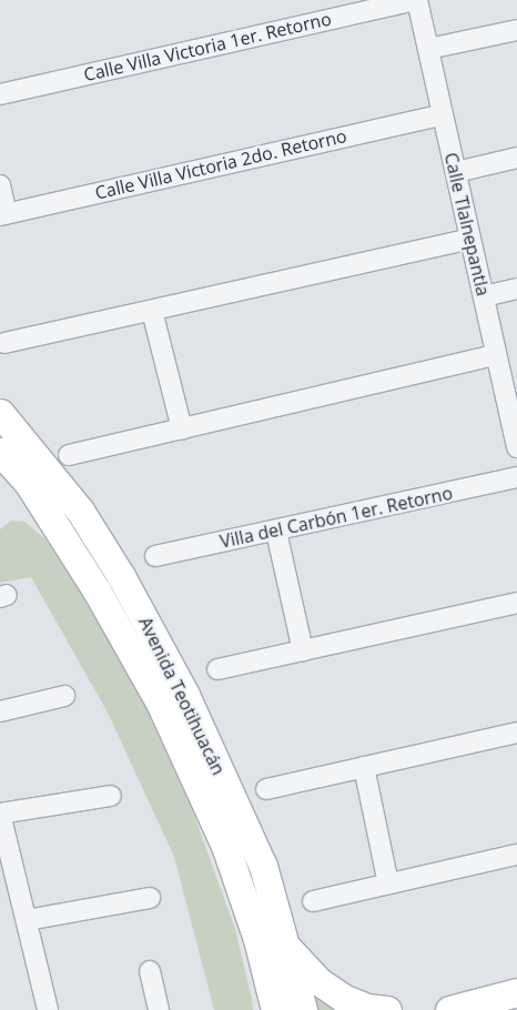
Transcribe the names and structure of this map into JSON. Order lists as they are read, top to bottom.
{
  "streets": {
    "main road": ["Avenida Teotihuacán"],
    "street": [
      "Calle Villa Victoria 1er. Retorno",
      "Calle Villa Victoria 2do. Retorno",
      "Calle Tlalnepantla",
      "Villa del Carbón 1er. Retorno"
    ]
  },
  "crossings": [
    ["Calle Villa Victoria 1er. Retorno", "Calle Tlalnepantla"],
    ["Calle Villa Victoria 2do. Retorno", "Calle Tlalnepantla"]
  ]
}
